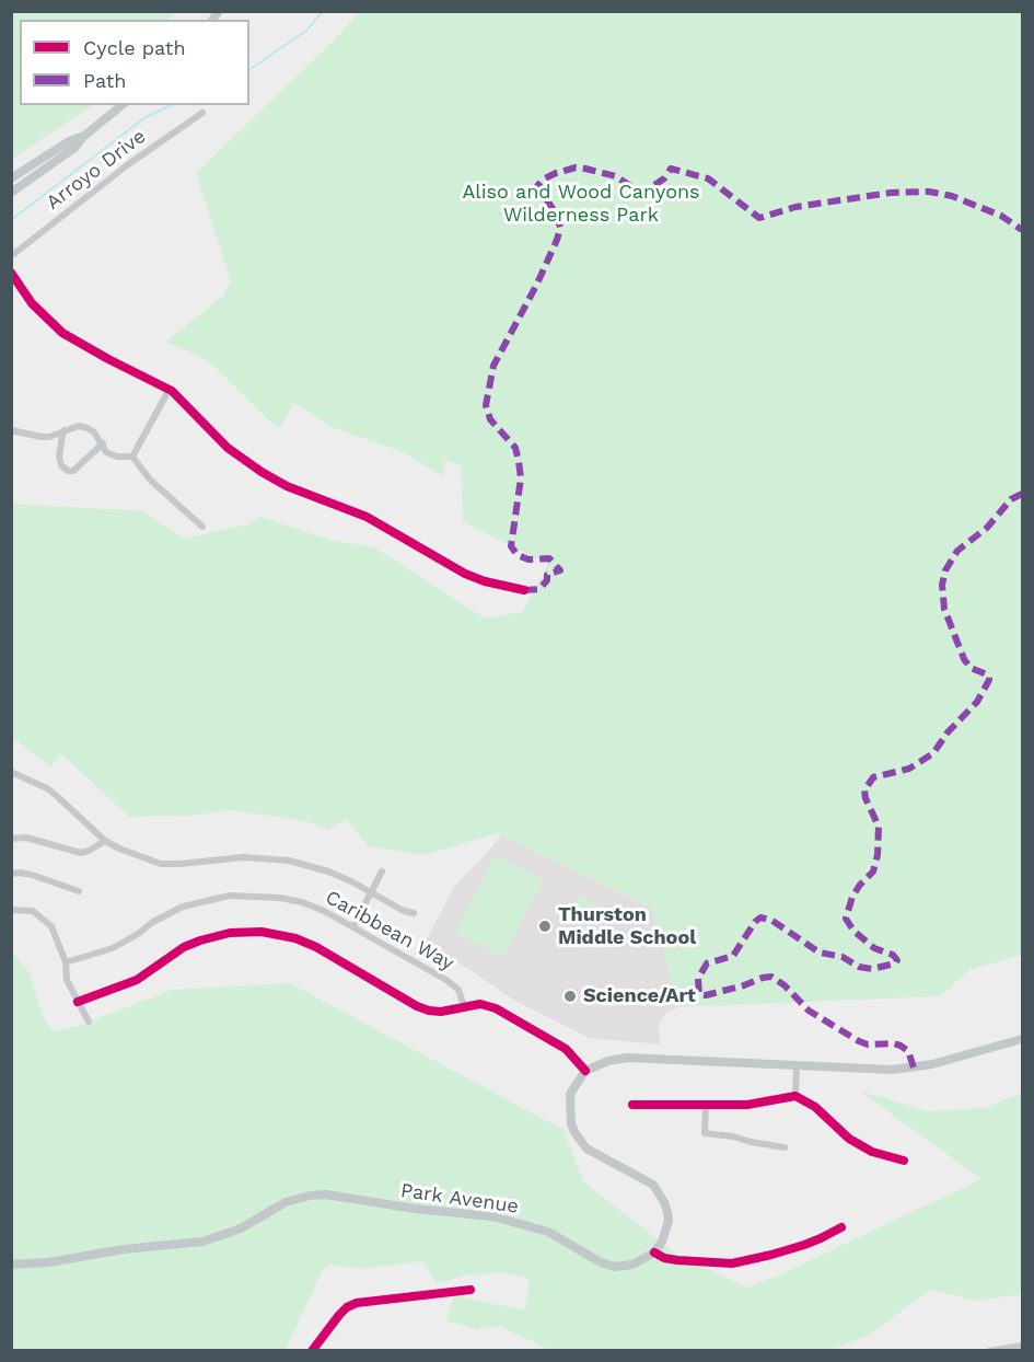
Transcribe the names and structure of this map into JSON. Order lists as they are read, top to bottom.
{
  "streets": {
    "main road": ["Park Avenue"],
    "street": ["Arroyo Drive", "Caribbean Way"]
  },
  "parks": ["Aliso and Wood Canyons Wilderness Park"],
  "places": ["Thurston Middle School", "Science/Art"],
  "legend": ["Cycle path", "Path"]
}
